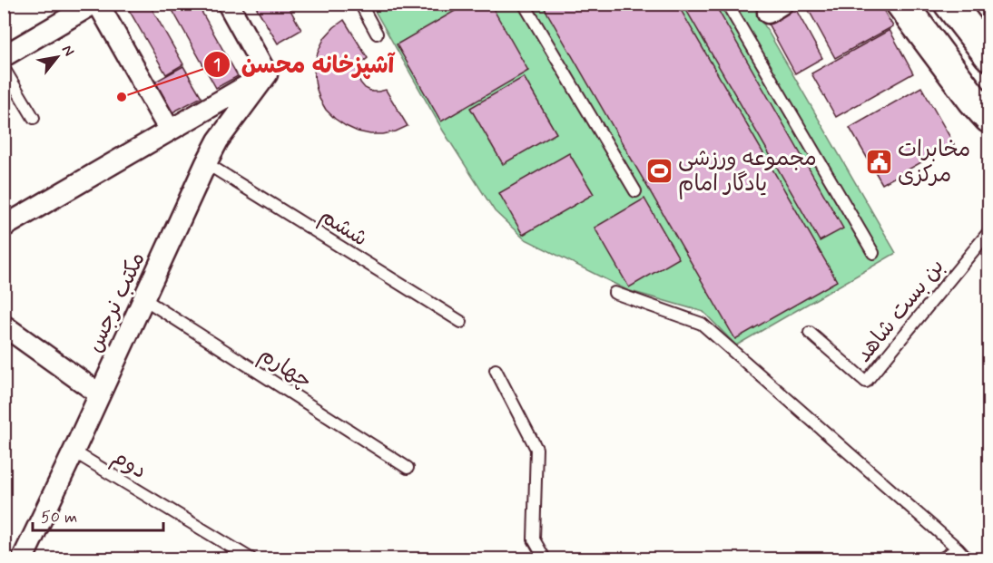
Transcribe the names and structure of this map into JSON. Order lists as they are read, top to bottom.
{
  "streets": {
    "street": ["مکتب نرجس"],
    "lane": [
      "ششم",
      "بن بست شاهد",
      "چهارم",
      "دوم"
    ]
  },
  "crossings": [
    ["ششم", "مکتب نرجس"],
    ["مکتب نرجس", "چهارم"],
    ["مکتب نرجس", "دوم"]
  ],
  "places": {
    "other": ["آشپزخانه محسن"],
    "public building": ["مخابرات مرکزی"],
    "sports": ["مجموعه ورزشی یادگار امام"]
  },
  "scale_bar": "50 m",
  "north": "top right"
}
